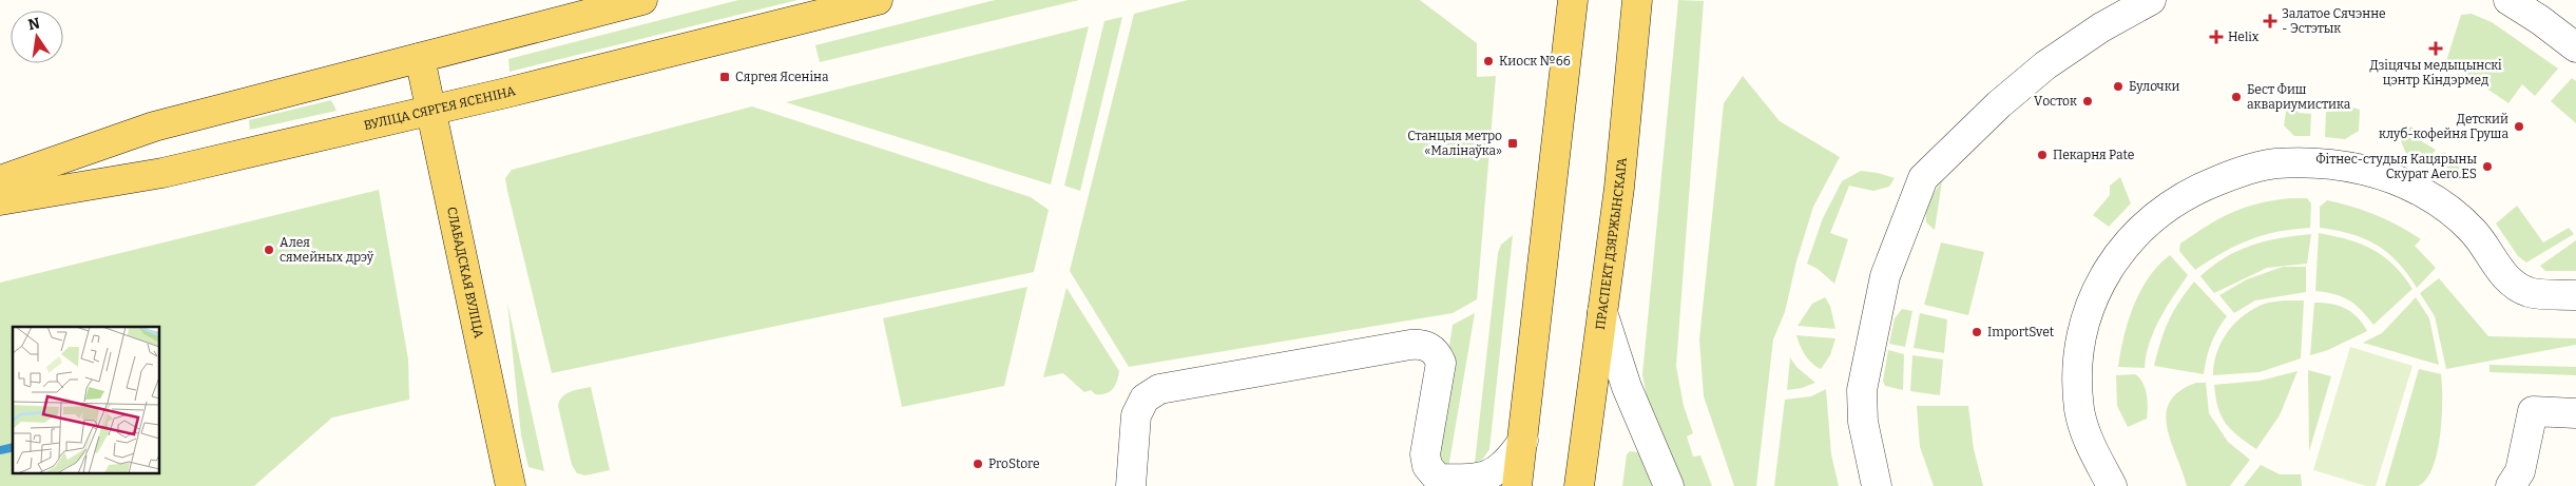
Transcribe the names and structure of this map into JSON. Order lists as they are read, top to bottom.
{
  "streets": {
    "main road": ["ВУЛІЦА СЯРГЕЯ ЯСЕНІНА", "ПРАСПЕКТ ДЗЯРЖЫНСКАГА", "СЛАБАДСКАЯ ВУЛІЦА"]
  },
  "crossings": [
    ["ВУЛІЦА СЯРГЕЯ ЯСЕНІНА", "СЛАБАДСКАЯ ВУЛІЦА"]
  ],
  "places": {
    "health": ["Залатое Сячэнне - Эстэтык", "Helix", "Дзіцячы медыцынскі цэнтр Кіндэрмед"],
    "other": [
      "Киоск №66",
      "Булочки",
      "Бест Фиш аквариумистика",
      "Vосток",
      "Детский клуб-кофейня Груша",
      "Пекарня Pate",
      "Фітнес-студыя Кацярыны Скурат Aero.ES",
      "Алея сямейных дрэў",
      "ImportSvet",
      "ProStore"
    ],
    "transit": ["Сяргея Ясеніна", "Станцыя метро «Малінаўка»"]
  },
  "north": "top"
}
